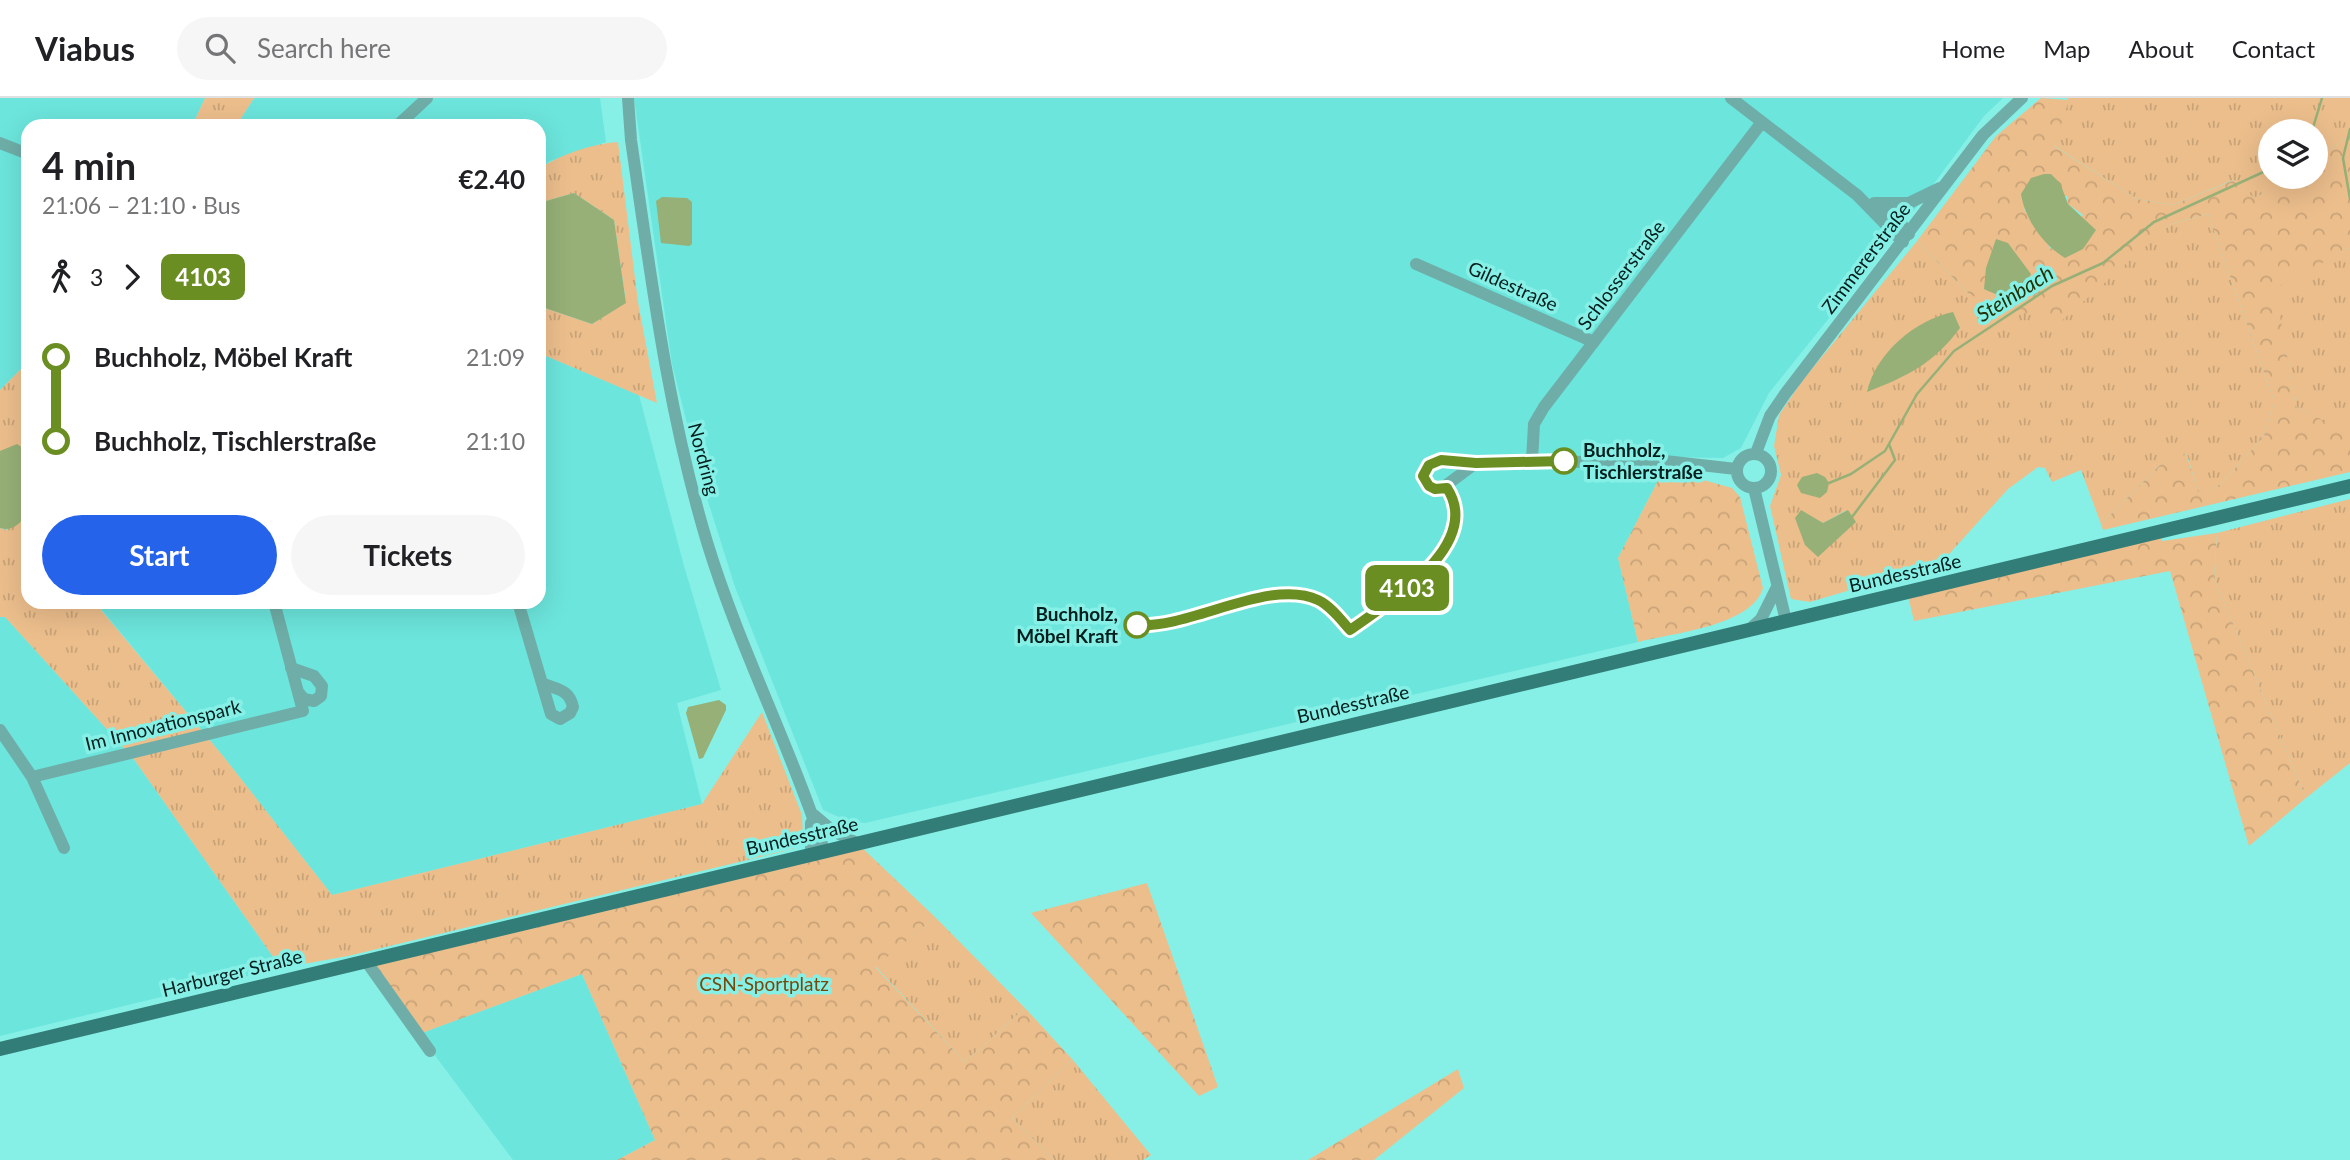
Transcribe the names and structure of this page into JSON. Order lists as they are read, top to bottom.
{
  "streets": {
    "main road": ["Bundesstraße", "Harburger Straße"],
    "street": [
      "Zimmererstraße",
      "Schlosserstraße",
      "Gildestraße",
      "Nordring",
      "Im Innovationspark"
    ]
  },
  "crossings": [
    ["Schlosserstraße", "Gildestraße"],
    ["Nordring", "Bundesstraße"],
    ["Bundesstraße", "Harburger Straße"]
  ],
  "water": ["Steinbach"],
  "parks": ["CSN-Sportplatz"],
  "places": ["Buchholz, Tischlerstraße", "Buchholz, Möbel Kraft"],
  "lines": ["bus line 4103"],
  "page": {
    "header": "Viabus",
    "search": "Search here",
    "nav": [
      "Home",
      "Map",
      "About",
      "Contact"
    ],
    "on_map": "4103",
    "heading": ["4 min", "21:06 – 21:10 · Bus", "€2.40"],
    "legs": ["3", "4103"],
    "list": [
      {
        "name": "Buchholz, Möbel Kraft",
        "value": "21:09"
      },
      {
        "name": "Buchholz, Tischlerstraße",
        "value": "21:10"
      }
    ],
    "buttons": ["Start", "Tickets"]
  }
}
